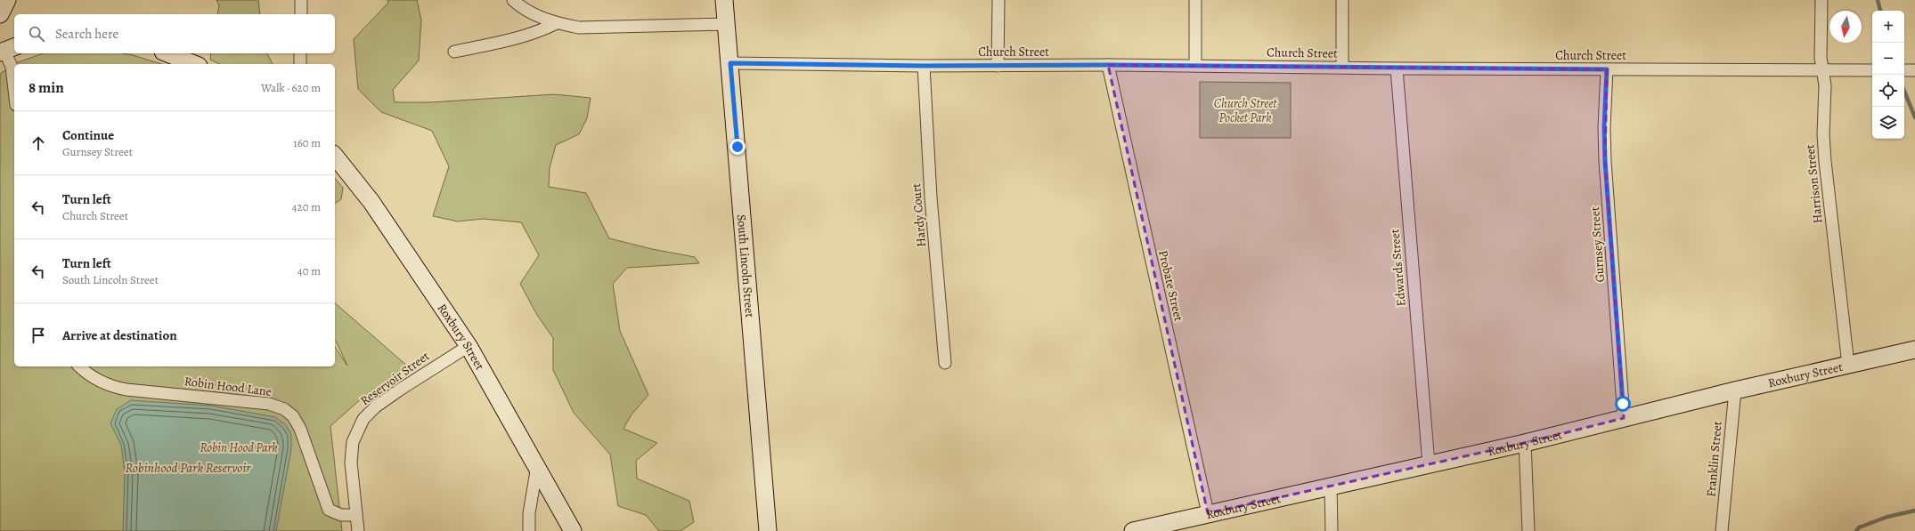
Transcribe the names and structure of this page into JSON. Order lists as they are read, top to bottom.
{
  "streets": {
    "street": [
      "Church Street",
      "Harrison Street",
      "Hardy Court",
      "Gurnsey Street",
      "South Lincoln Street",
      "Edwards Street",
      "Probate Street",
      "Roxbury Street",
      "Reservoir Street",
      "Robin Hood Lane",
      "Franklin Street"
    ]
  },
  "crossings": [
    ["Church Street", "Harrison Street"],
    ["Church Street", "Hardy Court"],
    ["Church Street", "Gurnsey Street"],
    ["Church Street", "South Lincoln Street"],
    ["Church Street", "Edwards Street"],
    ["Church Street", "Probate Street"],
    ["Harrison Street", "Roxbury Street"],
    ["Gurnsey Street", "Roxbury Street"],
    ["Edwards Street", "Roxbury Street"],
    ["Probate Street", "Roxbury Street"],
    ["Roxbury Street", "Reservoir Street"],
    ["Roxbury Street", "Franklin Street"],
    ["Reservoir Street", "Robin Hood Lane"]
  ],
  "water": ["Robinhood Park Reservoir"],
  "parks": ["Church Street Pocket Park", "Robin Hood Park"],
  "north": "bottom",
  "page": {
    "map_buttons": ["+", "−"],
    "search": "Search here",
    "heading": ["8 min", "Walk · 620 m"],
    "list": [
      ["Continue", "Gurnsey Street", "160 m"],
      ["Turn left", "Church Street", "420 m"],
      ["Turn left", "South Lincoln Street", "40 m"],
      "Arrive at destination"
    ]
  }
}
